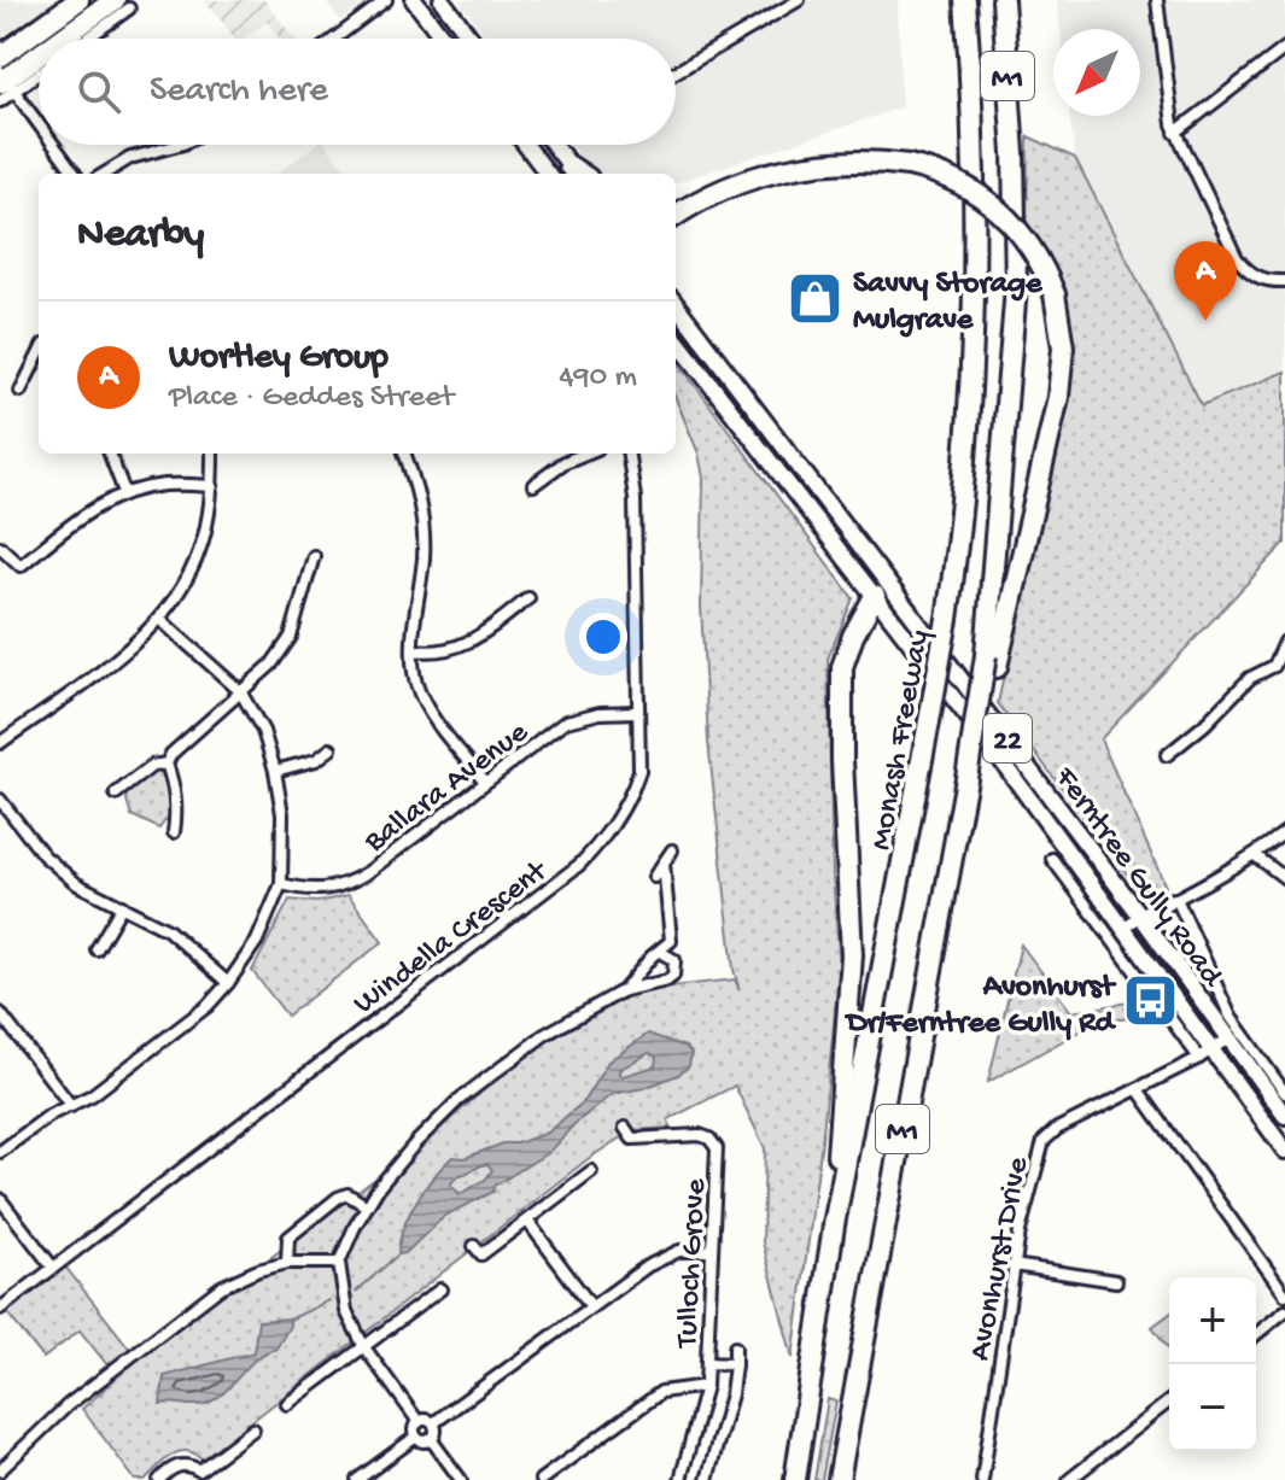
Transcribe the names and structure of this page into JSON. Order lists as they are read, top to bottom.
{
  "streets": {
    "highway": ["M1", "Monash Freeway"],
    "main road": ["22", "Ferntree Gully Road"],
    "street": [
      "Ballara Avenue",
      "Windella Crescent",
      "Avonhurst Drive",
      "Tulloch Grove"
    ]
  },
  "crossings": [
    ["Ballara Avenue", "Windella Crescent"],
    ["Ferntree Gully Road", "Avonhurst Drive"]
  ],
  "places": {
    "shop": ["Savvy Storage Mulgrave"],
    "bus stop": ["Avonhurst Dr/Ferntree Gully Rd"]
  },
  "north": "bottom left",
  "page": {
    "search": "Search here",
    "heading": "Nearby",
    "pins": "A",
    "list": [
      {
        "mark": "A",
        "name": "Wortley Group",
        "note": "Place · Geddes Street",
        "value": "490 m"
      }
    ],
    "map_buttons": ["+", "−"]
  }
}
